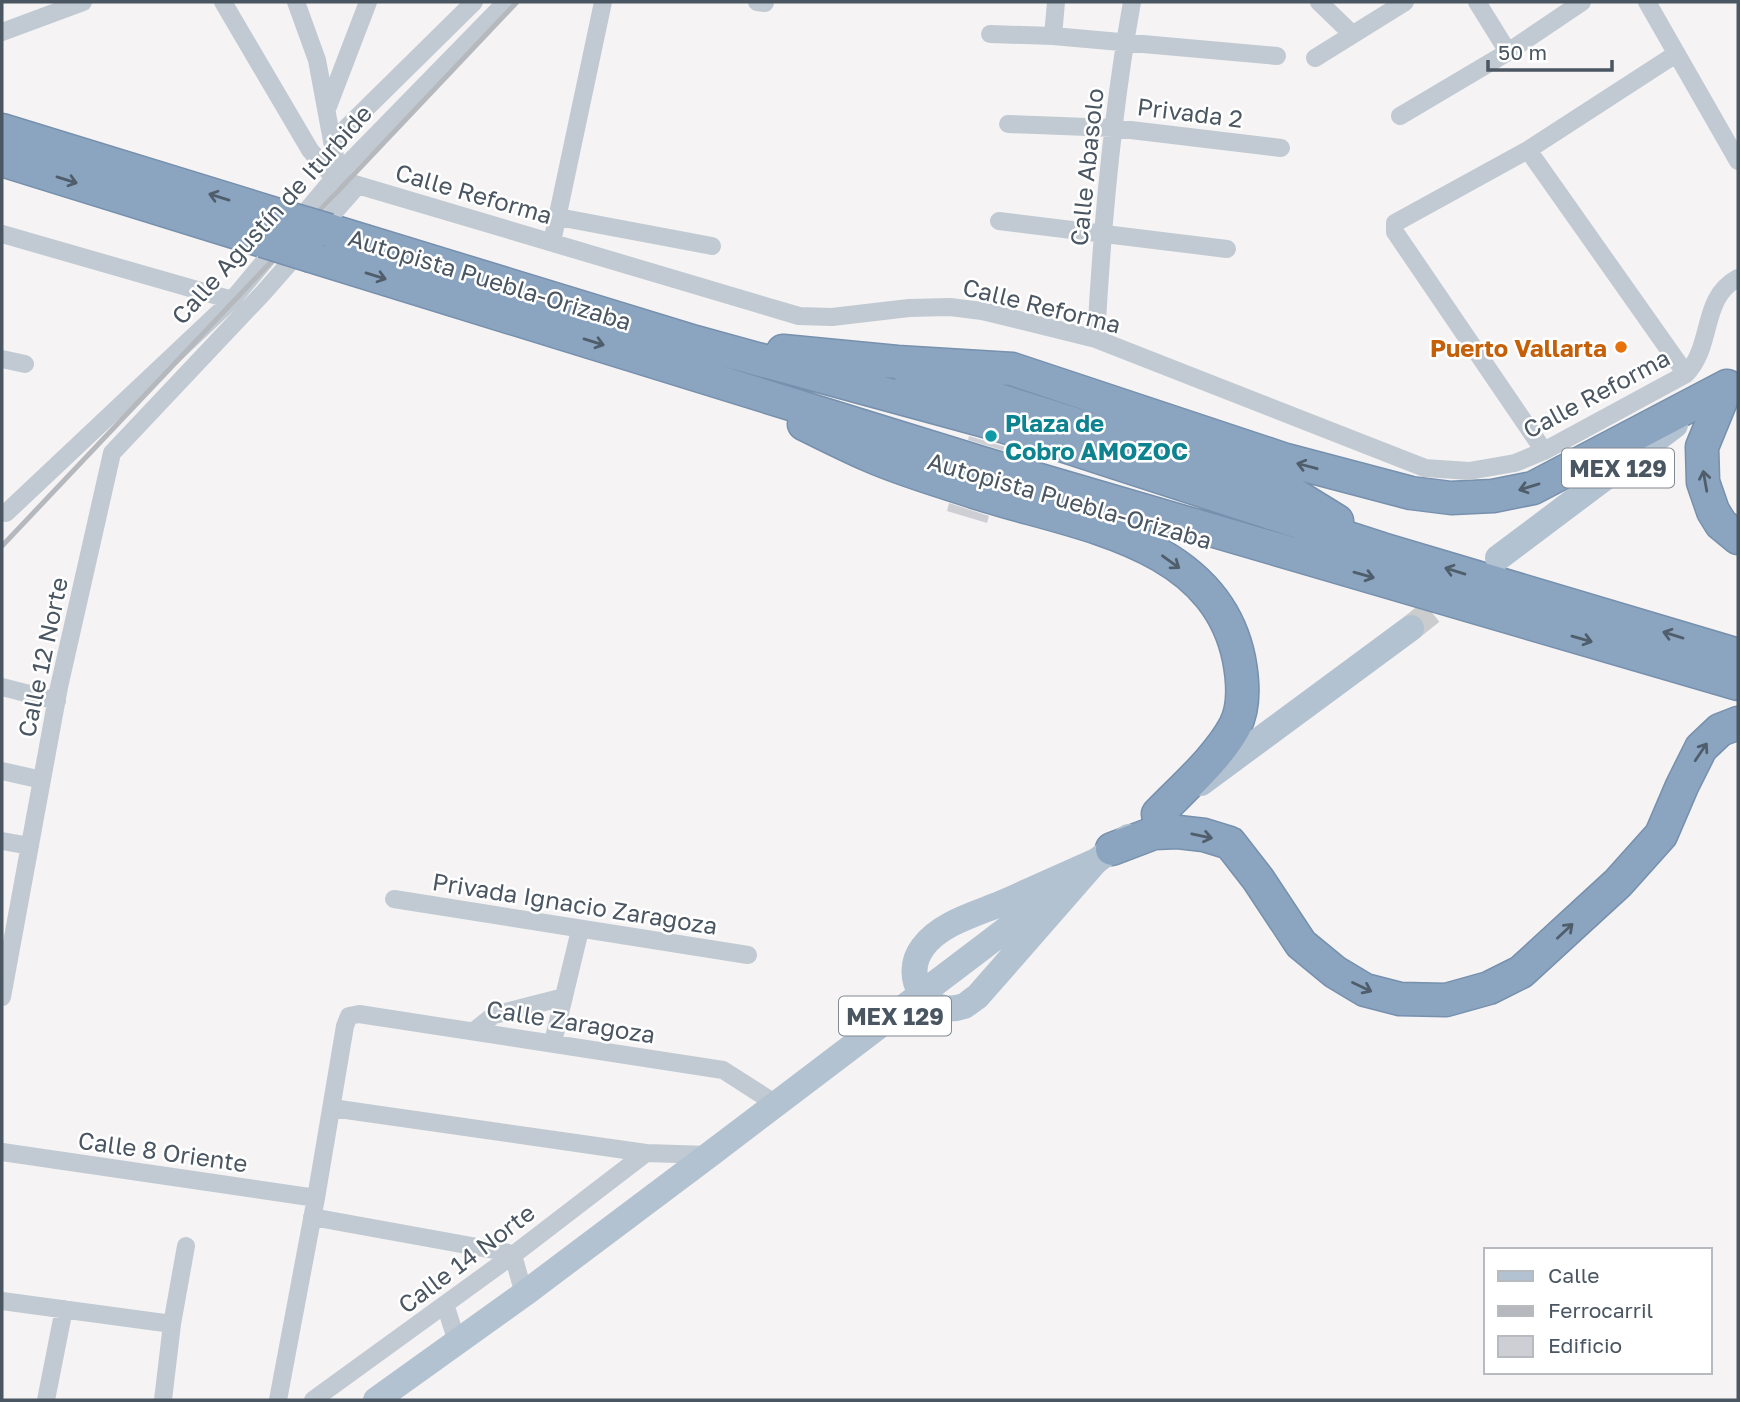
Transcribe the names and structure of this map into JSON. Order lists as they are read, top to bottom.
{
  "streets": {
    "highway": ["Autopista Puebla-Orizaba"],
    "main road": ["MEX 129"],
    "street": [
      "Privada 2",
      "Calle Abasolo",
      "Calle Reforma",
      "Calle Agustín de Iturbide",
      "Calle 12 Norte",
      "Privada Ignacio Zaragoza",
      "Calle Zaragoza",
      "Calle 8 Oriente",
      "Calle 14 Norte"
    ]
  },
  "crossings": [
    ["Privada 2", "Calle Abasolo"],
    ["Calle Abasolo", "Calle Reforma"],
    ["Calle Reforma", "Calle Agustín de Iturbide"],
    ["Calle Reforma", "Calle 12 Norte"],
    ["MEX 129", "Calle Zaragoza"]
  ],
  "places": ["Puerto Vallarta", "Plaza de Cobro AMOZOC"],
  "legend": ["Calle", "Ferrocarril", "Edificio"],
  "scale_bar": "50 m"
}
